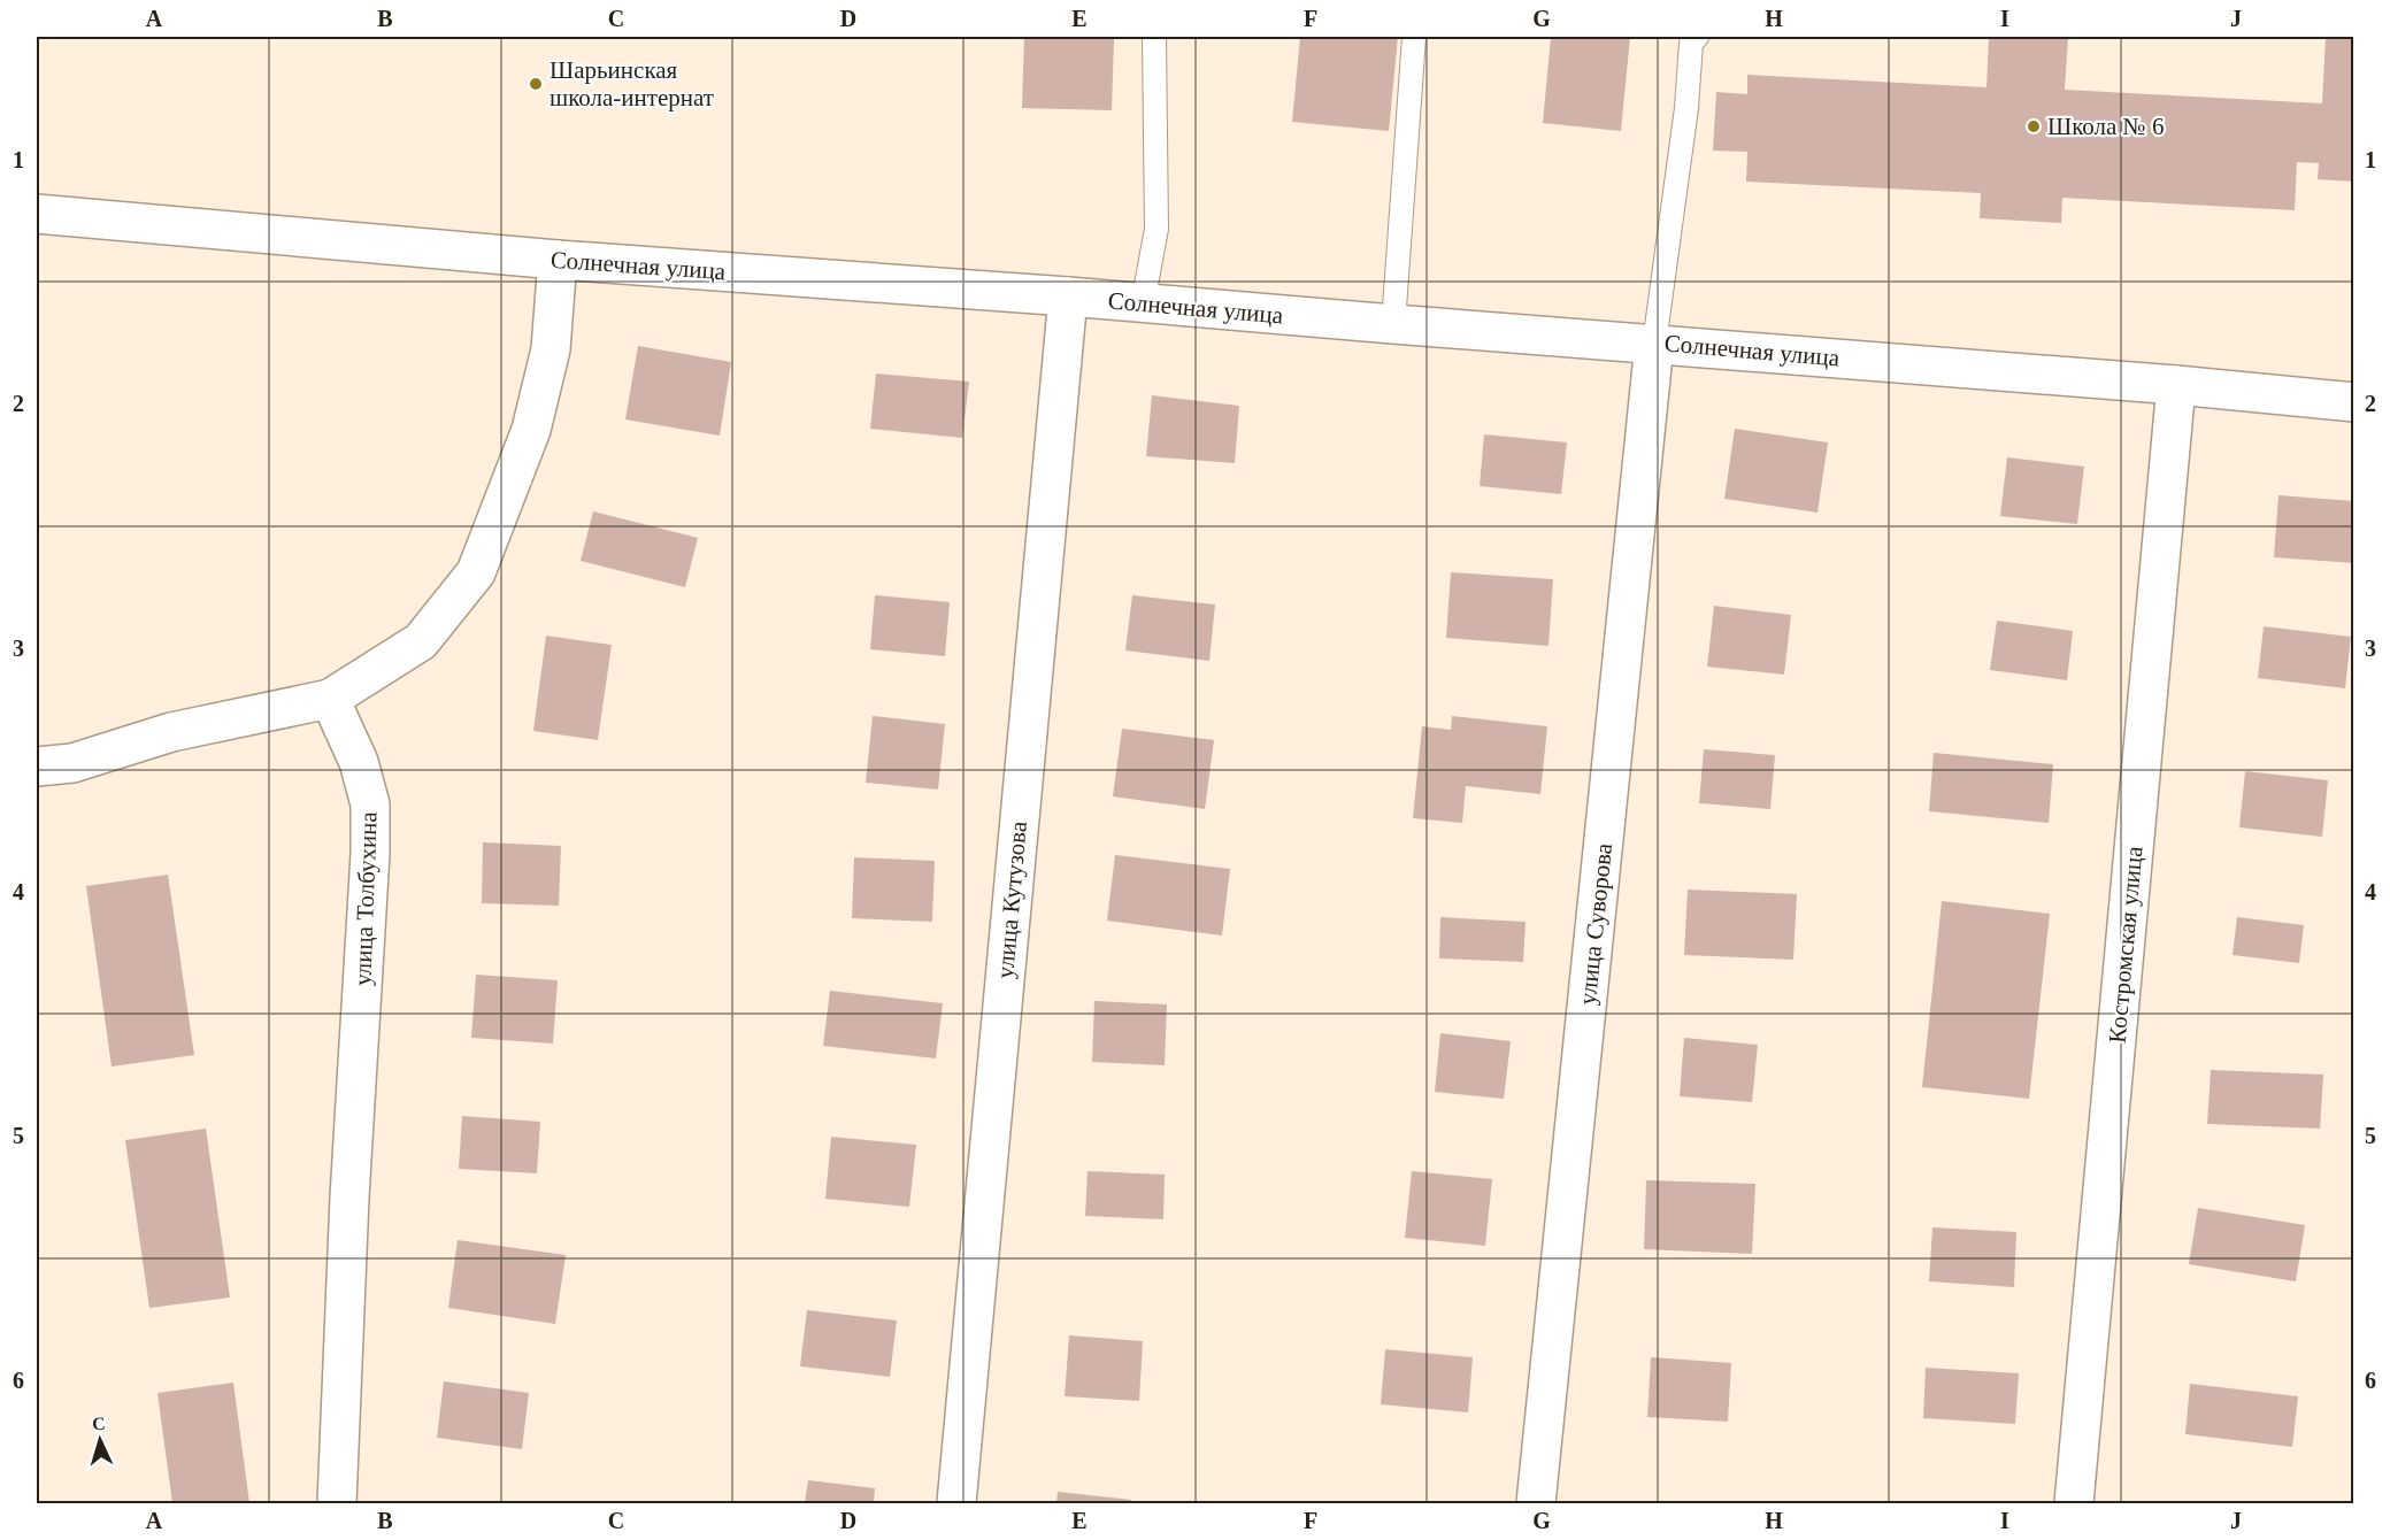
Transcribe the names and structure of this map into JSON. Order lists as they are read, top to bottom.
{
  "streets": {
    "street": [
      "Солнечная улица",
      "улица Толбухина",
      "улица Кутузова",
      "улица Суворова",
      "Костромская улица"
    ]
  },
  "crossings": [
    ["Солнечная улица", "улица Кутузова"],
    ["Солнечная улица", "улица Суворова"],
    ["Солнечная улица", "Костромская улица"]
  ],
  "places": ["Шарьинская школа-интернат", "Школа № 6"],
  "north": "top",
  "grid": {
    "columns": [
      "A",
      "B",
      "C",
      "D",
      "E",
      "F",
      "G",
      "H",
      "I",
      "J"
    ],
    "rows": [
      "1",
      "2",
      "3",
      "4",
      "5",
      "6"
    ]
  }
}
